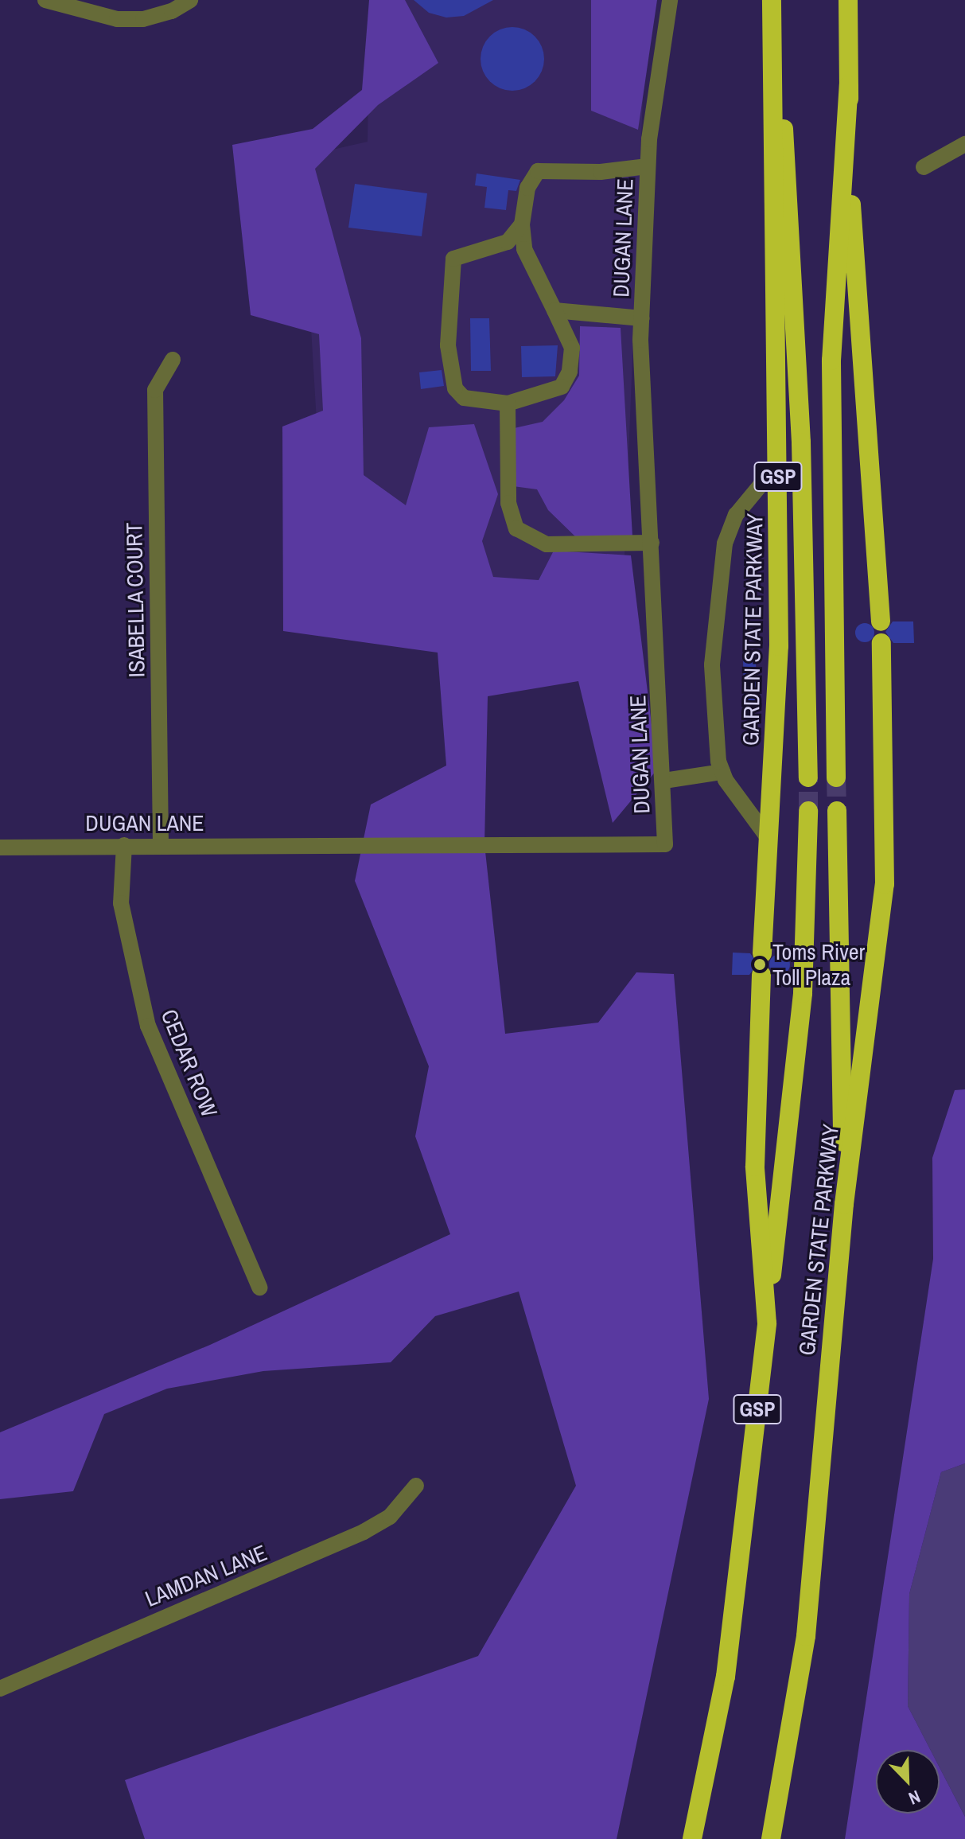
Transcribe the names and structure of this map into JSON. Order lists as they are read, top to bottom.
{
  "streets": {
    "highway": ["GSP", "GARDEN STATE PARKWAY"],
    "street": [
      "DUGAN LANE",
      "ISABELLA COURT",
      "CEDAR ROW",
      "LAMDAN LANE"
    ]
  },
  "crossings": [
    ["DUGAN LANE", "ISABELLA COURT"],
    ["DUGAN LANE", "CEDAR ROW"]
  ],
  "places": ["Toms River Toll Plaza"],
  "north": "bottom right"
}
